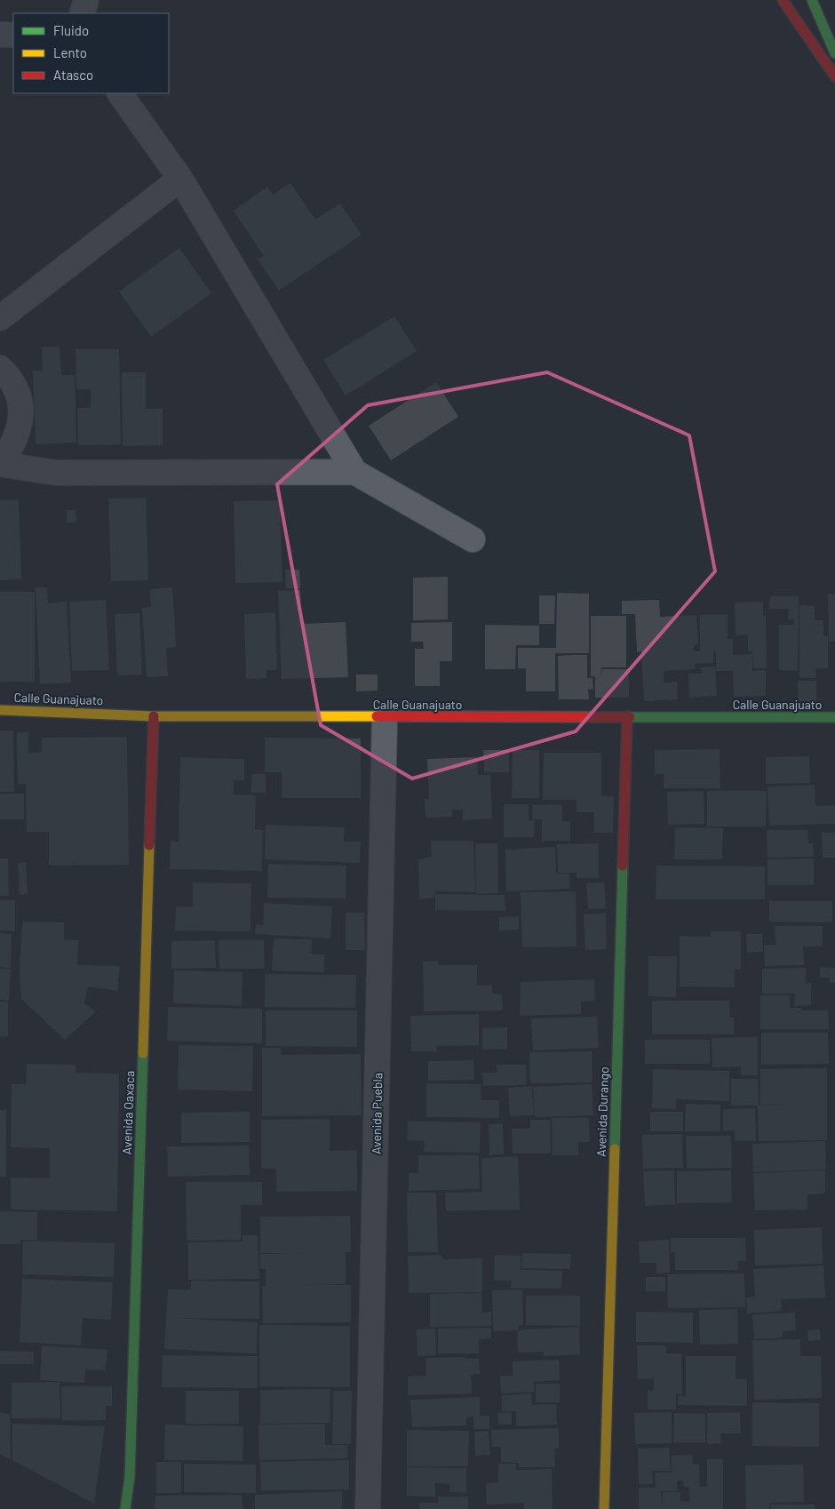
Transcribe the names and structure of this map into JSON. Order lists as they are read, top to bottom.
{
  "streets": {
    "street": [
      "Calle Guanajuato",
      "Avenida Durango",
      "Avenida Oaxaca",
      "Avenida Puebla"
    ]
  },
  "crossings": [
    ["Calle Guanajuato", "Avenida Durango"],
    ["Calle Guanajuato", "Avenida Oaxaca"],
    ["Calle Guanajuato", "Avenida Puebla"]
  ],
  "legend": ["Fluido", "Lento", "Atasco"]
}
